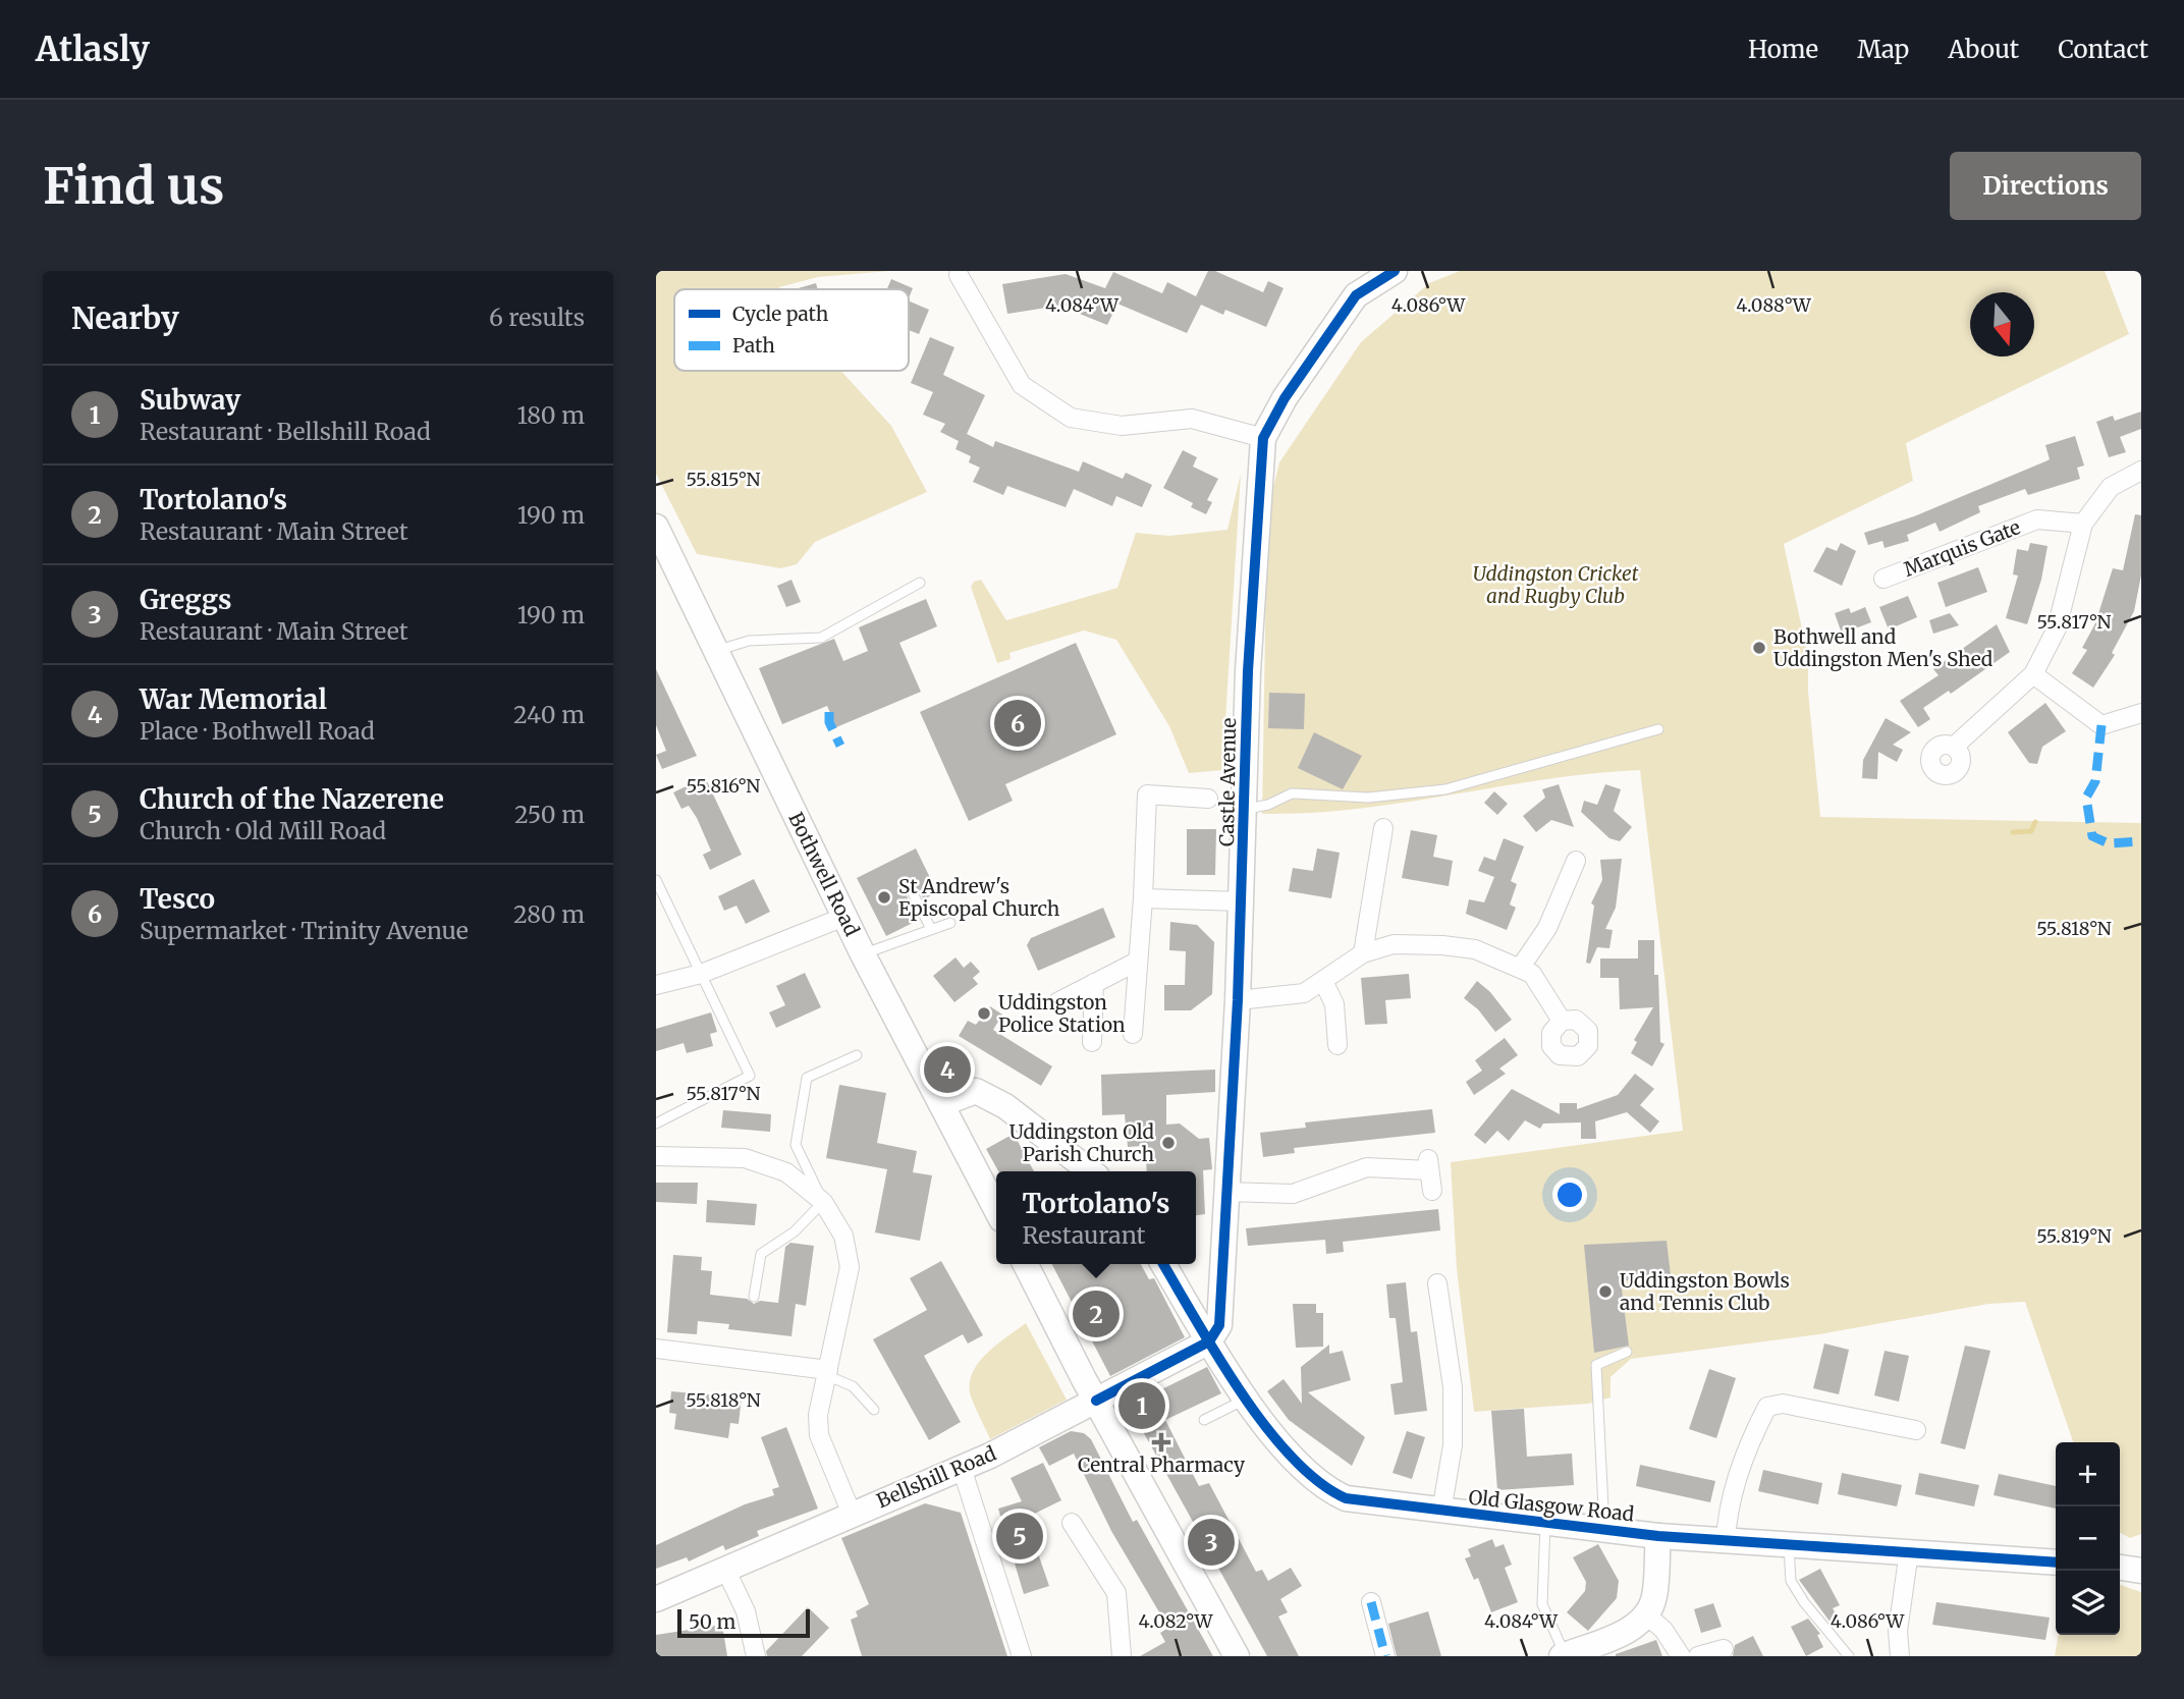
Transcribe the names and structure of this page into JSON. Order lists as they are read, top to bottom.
{
  "streets": {
    "street": [
      "Marquis Gate",
      "Castle Avenue",
      "Bothwell Road",
      "Bellshill Road",
      "Old Glasgow Road"
    ]
  },
  "crossings": [
    ["Castle Avenue", "Bellshill Road"],
    ["Castle Avenue", "Old Glasgow Road"],
    ["Bellshill Road", "Old Glasgow Road"]
  ],
  "parks": ["Uddingston Cricket and Rugby Club"],
  "places": {
    "other": [
      "Bothwell and Uddingston Men's Shed",
      "St Andrew's Episcopal Church",
      "Uddingston Police Station",
      "Uddingston Old Parish Church",
      "Uddingston Bowls and Tennis Club"
    ],
    "health": ["Central Pharmacy"]
  },
  "legend": ["Cycle path", "Path"],
  "scale_bar": "50 m",
  "north": "bottom",
  "page": {
    "header": "Atlasly",
    "nav": [
      "Home",
      "Map",
      "About",
      "Contact"
    ],
    "buttons": "Directions",
    "title": "Find us",
    "heading": ["Nearby", "6 results"],
    "list": [
      {
        "mark": "1",
        "name": "Subway",
        "note": "Restaurant · Bellshill Road",
        "value": "180 m"
      },
      {
        "mark": "2",
        "name": "Tortolano's",
        "note": "Restaurant · Main Street",
        "value": "190 m"
      },
      {
        "mark": "3",
        "name": "Greggs",
        "note": "Restaurant · Main Street",
        "value": "190 m"
      },
      {
        "mark": "4",
        "name": "War Memorial",
        "note": "Place · Bothwell Road",
        "value": "240 m"
      },
      {
        "mark": "5",
        "name": "Church of the Nazerene",
        "note": "Church · Old Mill Road",
        "value": "250 m"
      },
      {
        "mark": "6",
        "name": "Tesco",
        "note": "Supermarket · Trinity Avenue",
        "value": "280 m"
      }
    ],
    "pins": [
      "6",
      "4",
      "2",
      "1",
      "5",
      "3"
    ],
    "popup": ["Tortolano's", "Restaurant"],
    "map_buttons": ["+", "−"],
    "scale": "50 m"
  },
  "coordinates": [
    "4.084°W",
    "4.086°W",
    "4.088°W",
    "55.815°N",
    "55.817°N",
    "55.816°N",
    "55.818°N",
    "55.819°N",
    "4.082°W"
  ]
}
